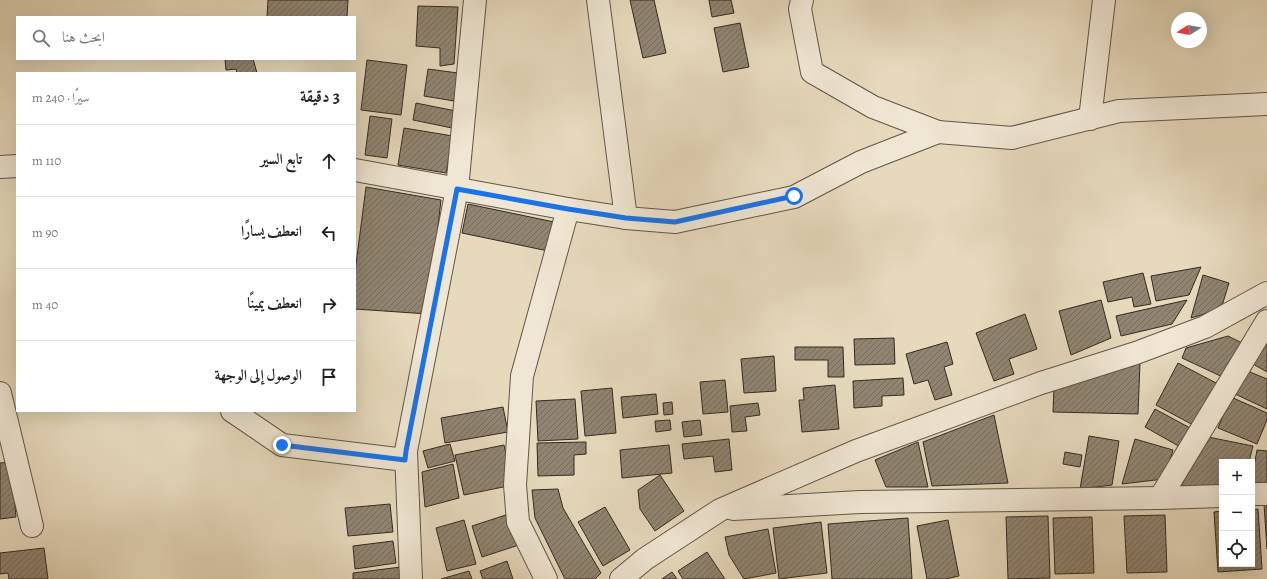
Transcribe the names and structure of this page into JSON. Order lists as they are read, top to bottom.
{
  "north": "left",
  "page": {
    "search": "ابحث هنا",
    "heading": ["3 دقيقة", "سيرًا · 240 m"],
    "list": [
      ["تابع السير", "110 m"],
      ["انعطف يسارًا", "90 m"],
      ["انعطف يمينًا", "40 m"],
      "الوصول إلى الوجهة"
    ],
    "map_buttons": ["+", "−"]
  }
}
